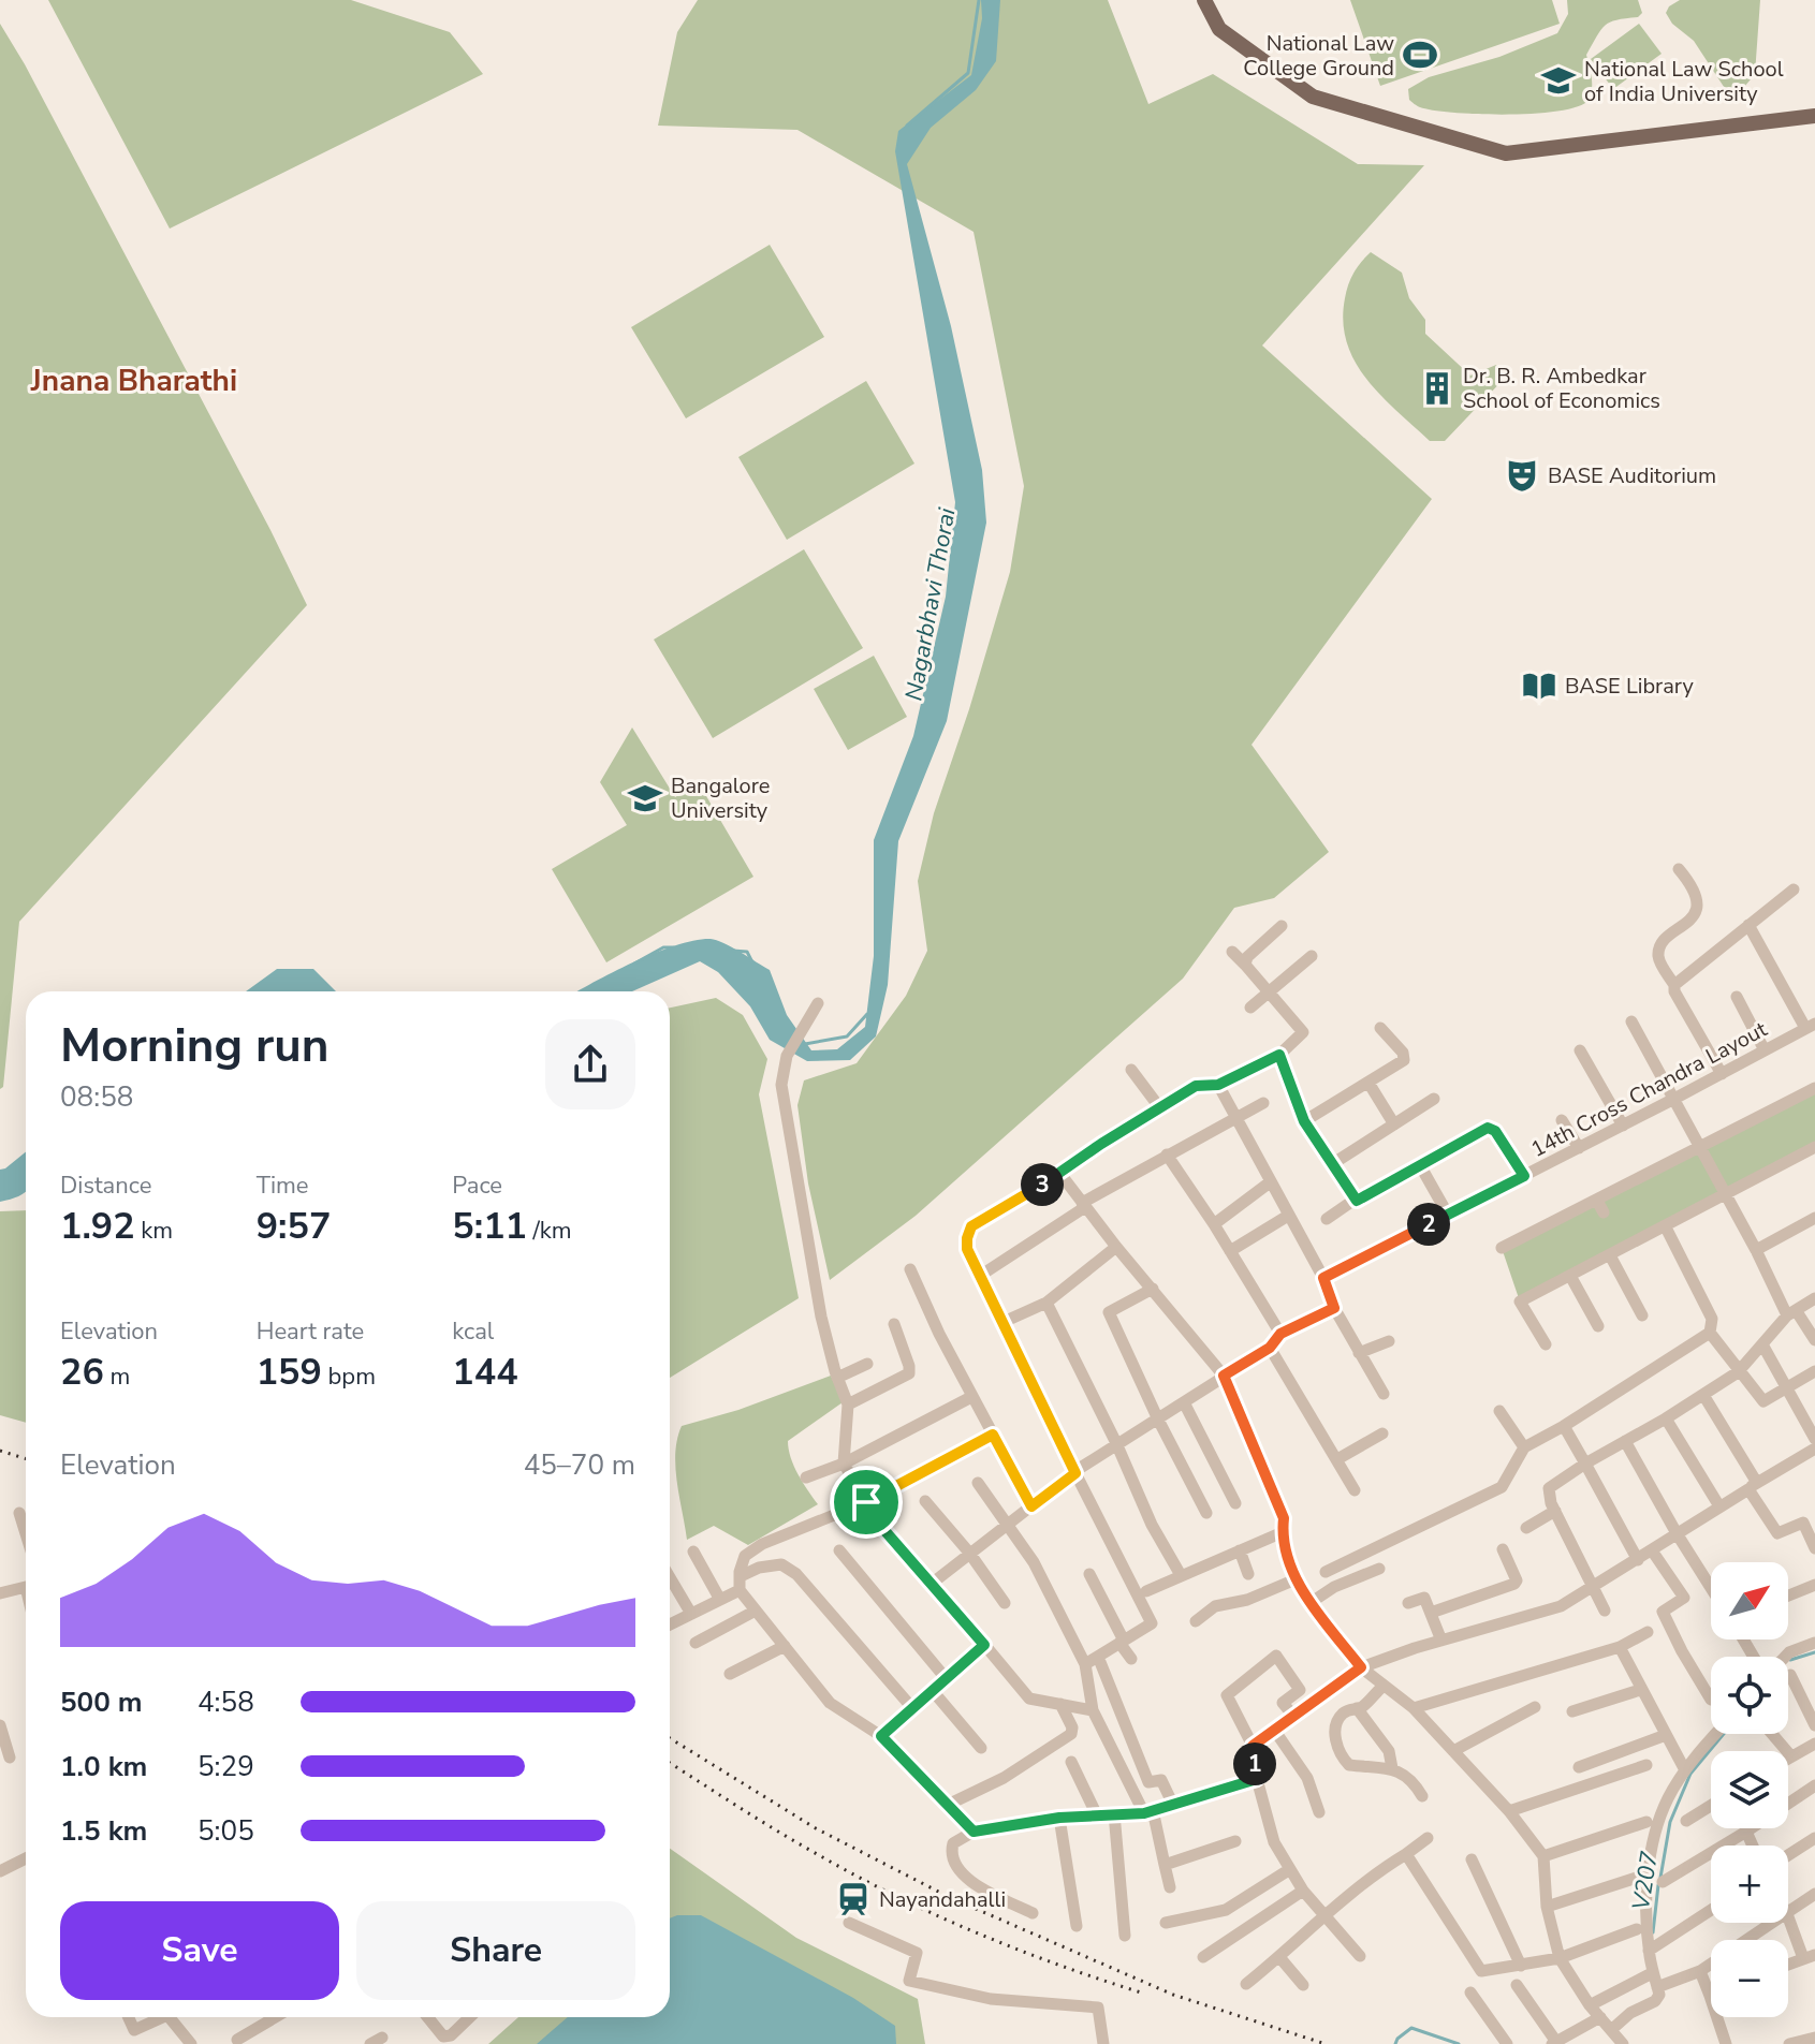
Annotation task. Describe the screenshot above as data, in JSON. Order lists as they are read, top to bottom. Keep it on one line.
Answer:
{"streets":{"street":["14th Cross Chandra Layout"]},"districts":["Jnana Bharathi"],"water":["Nagarbhavi Thorai","V207"],"places":{"sports":["National Law College Ground"],"school or university":["National Law School of India University","Bangalore University"],"building":["Dr. B. R. Ambedkar School of Economics"],"theatre":["BASE Auditorium"],"library":["BASE Library"],"station":["Nayandahalli"]},"north":"top right","page":{"heading":["Morning run","08:58"],"stats":[["Distance","1.92 km"],["Time","9:57"],["Pace","5:11 /km"],["Elevation","26 m"],["Heart rate","159 bpm"],["kcal","144"]],"pins":["3","2","1"],"chart":["Elevation","45–70 m"],"map_buttons":["+","−"],"list":[{"name":"500 m","note":"4:58"},{"name":"1.0 km","note":"5:29"},{"name":"1.5 km","note":"5:05"}],"buttons":["Save","Share"]}}
